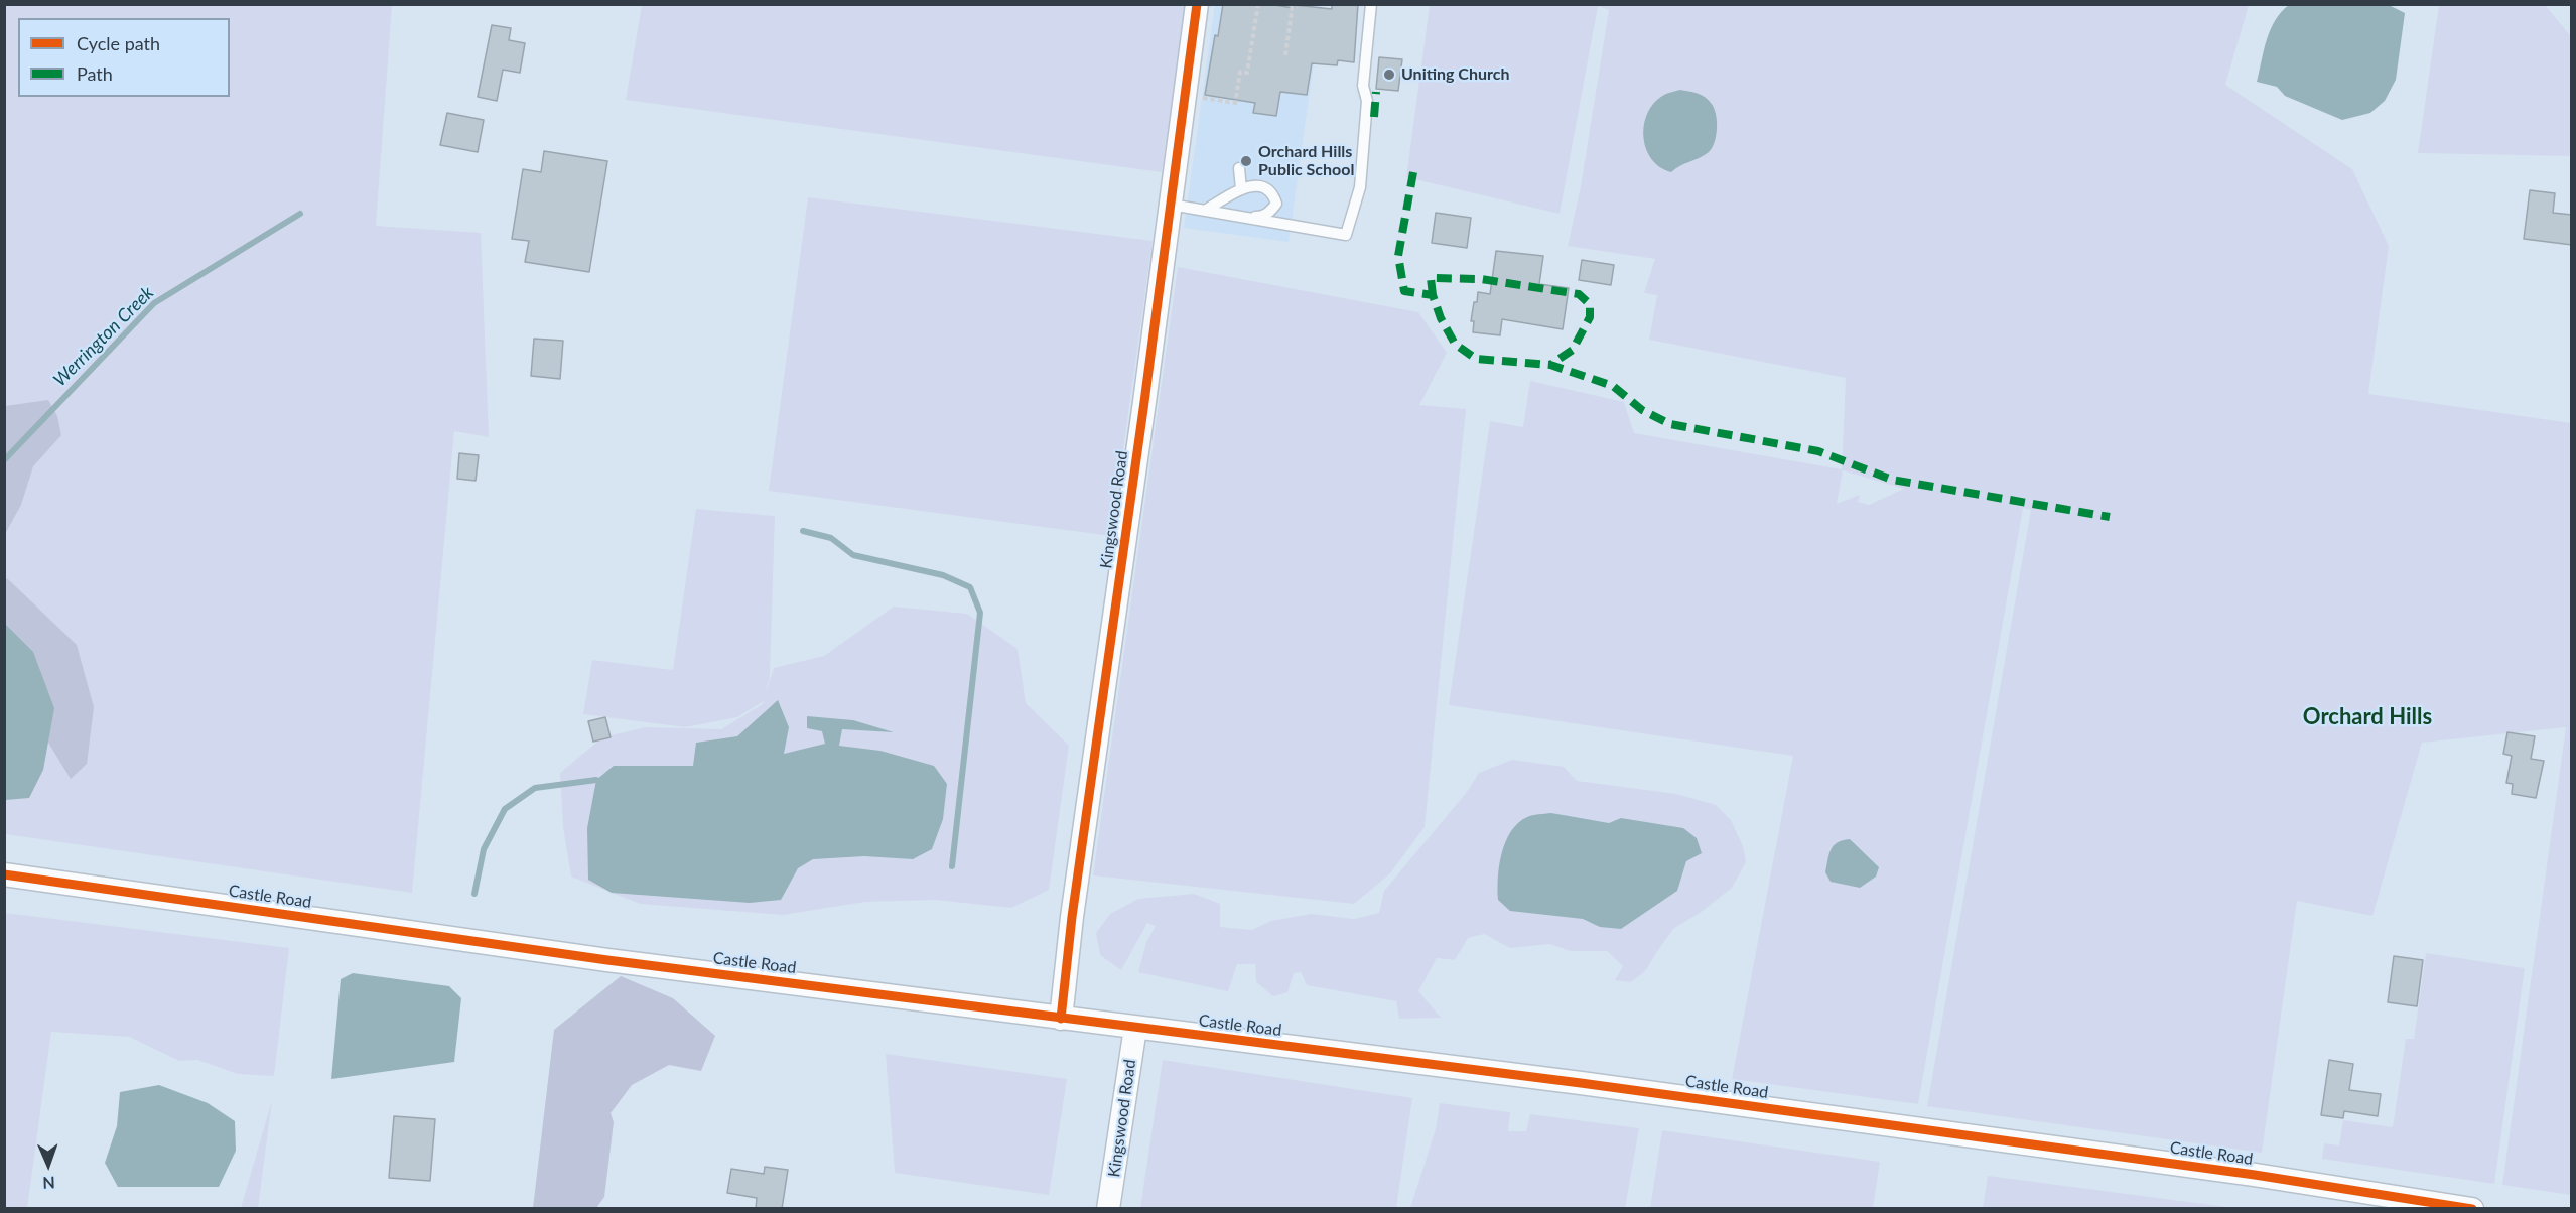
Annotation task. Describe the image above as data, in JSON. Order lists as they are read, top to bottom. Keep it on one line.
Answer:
{"streets":{"street":["Kingswood Road","Castle Road"]},"crossings":[["Kingswood Road","Castle Road"]],"districts":["Orchard Hills"],"water":["Werrington Creek"],"places":["Uniting Church","Orchard Hills Public School"],"legend":["Cycle path","Path"],"north":"bottom"}
